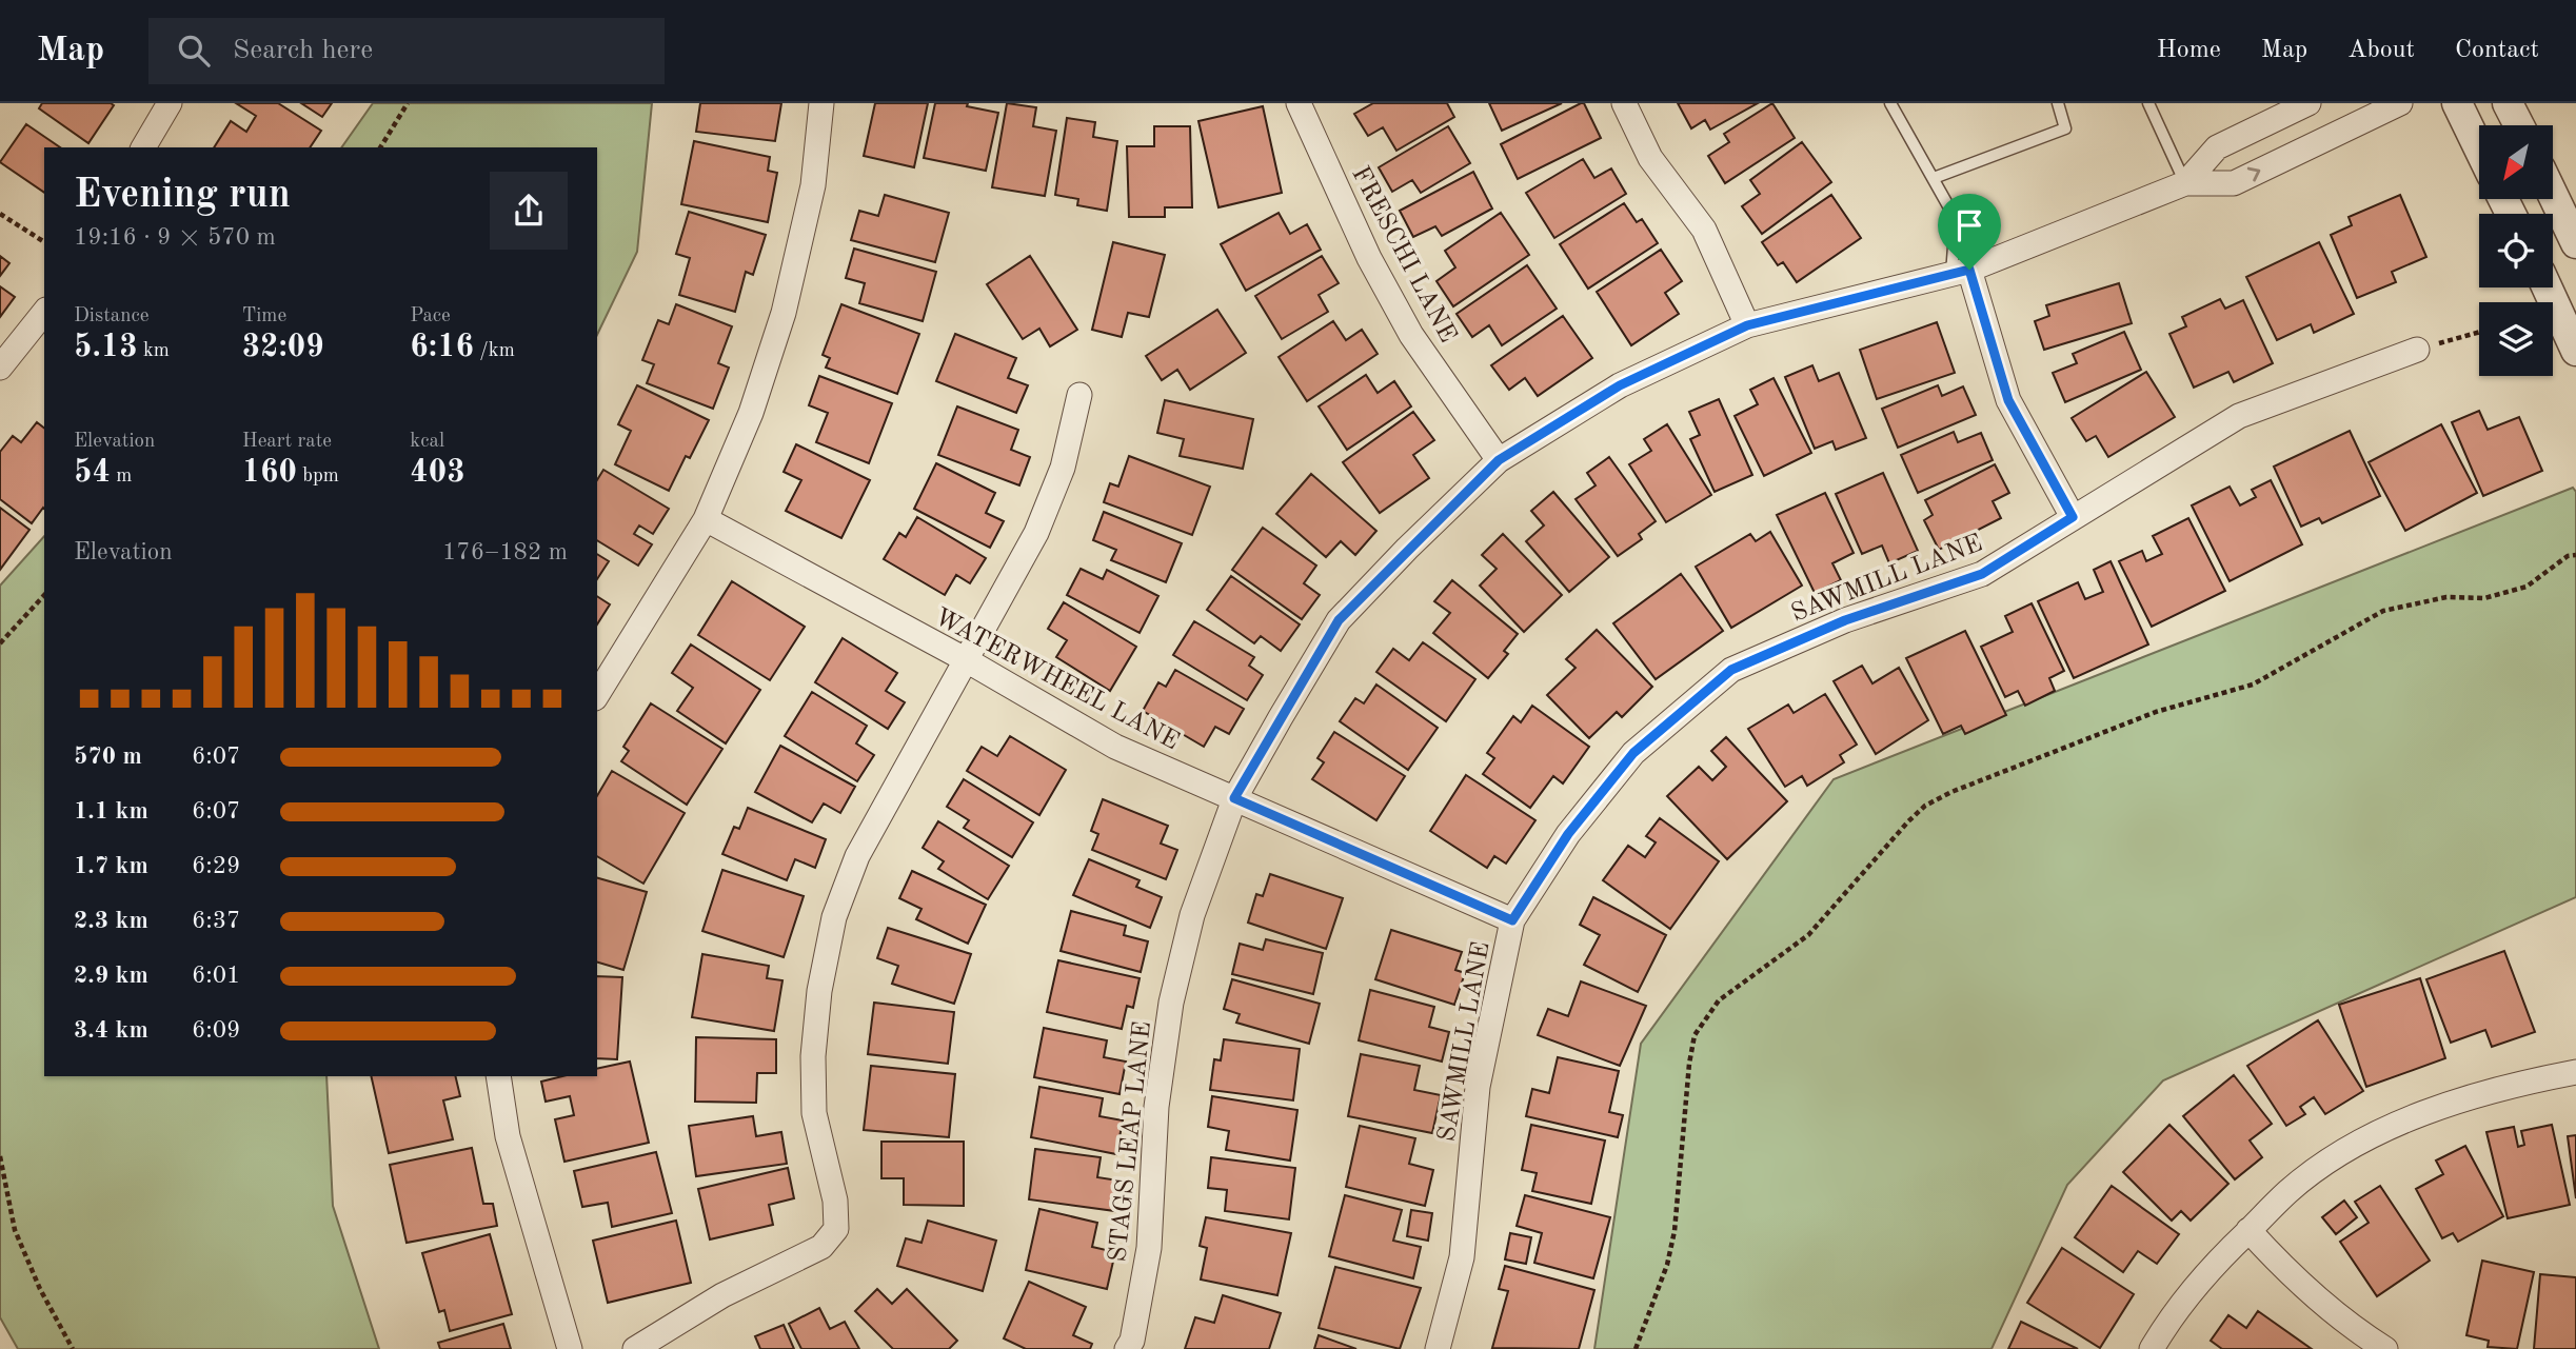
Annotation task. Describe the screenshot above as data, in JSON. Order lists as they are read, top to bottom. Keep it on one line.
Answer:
{"streets":{"street":["FRESCHI LANE","SAWMILL LANE","WATERWHEEL LANE","STAGS LEAP LANE"]},"crossings":[["FRESCHI LANE","STAGS LEAP LANE"],["SAWMILL LANE","WATERWHEEL LANE"],["WATERWHEEL LANE","STAGS LEAP LANE"]],"north":"bottom left","page":{"header":"Map","search":"Search here","nav":["Home","Map","About","Contact"],"heading":["Evening run","19:16 · 9 × 570 m"],"stats":[["Distance","5.13 km"],["Time","32:09"],["Pace","6:16 /km"],["Elevation","54 m"],["Heart rate","160 bpm"],["kcal","403"]],"chart":["Elevation","176–182 m"],"list":[{"name":"570 m","note":"6:07"},{"name":"1.1 km","note":"6:07"},{"name":"1.7 km","note":"6:29"},{"name":"2.3 km","note":"6:37"},{"name":"2.9 km","note":"6:01"},{"name":"3.4 km","note":"6:09"}]}}
